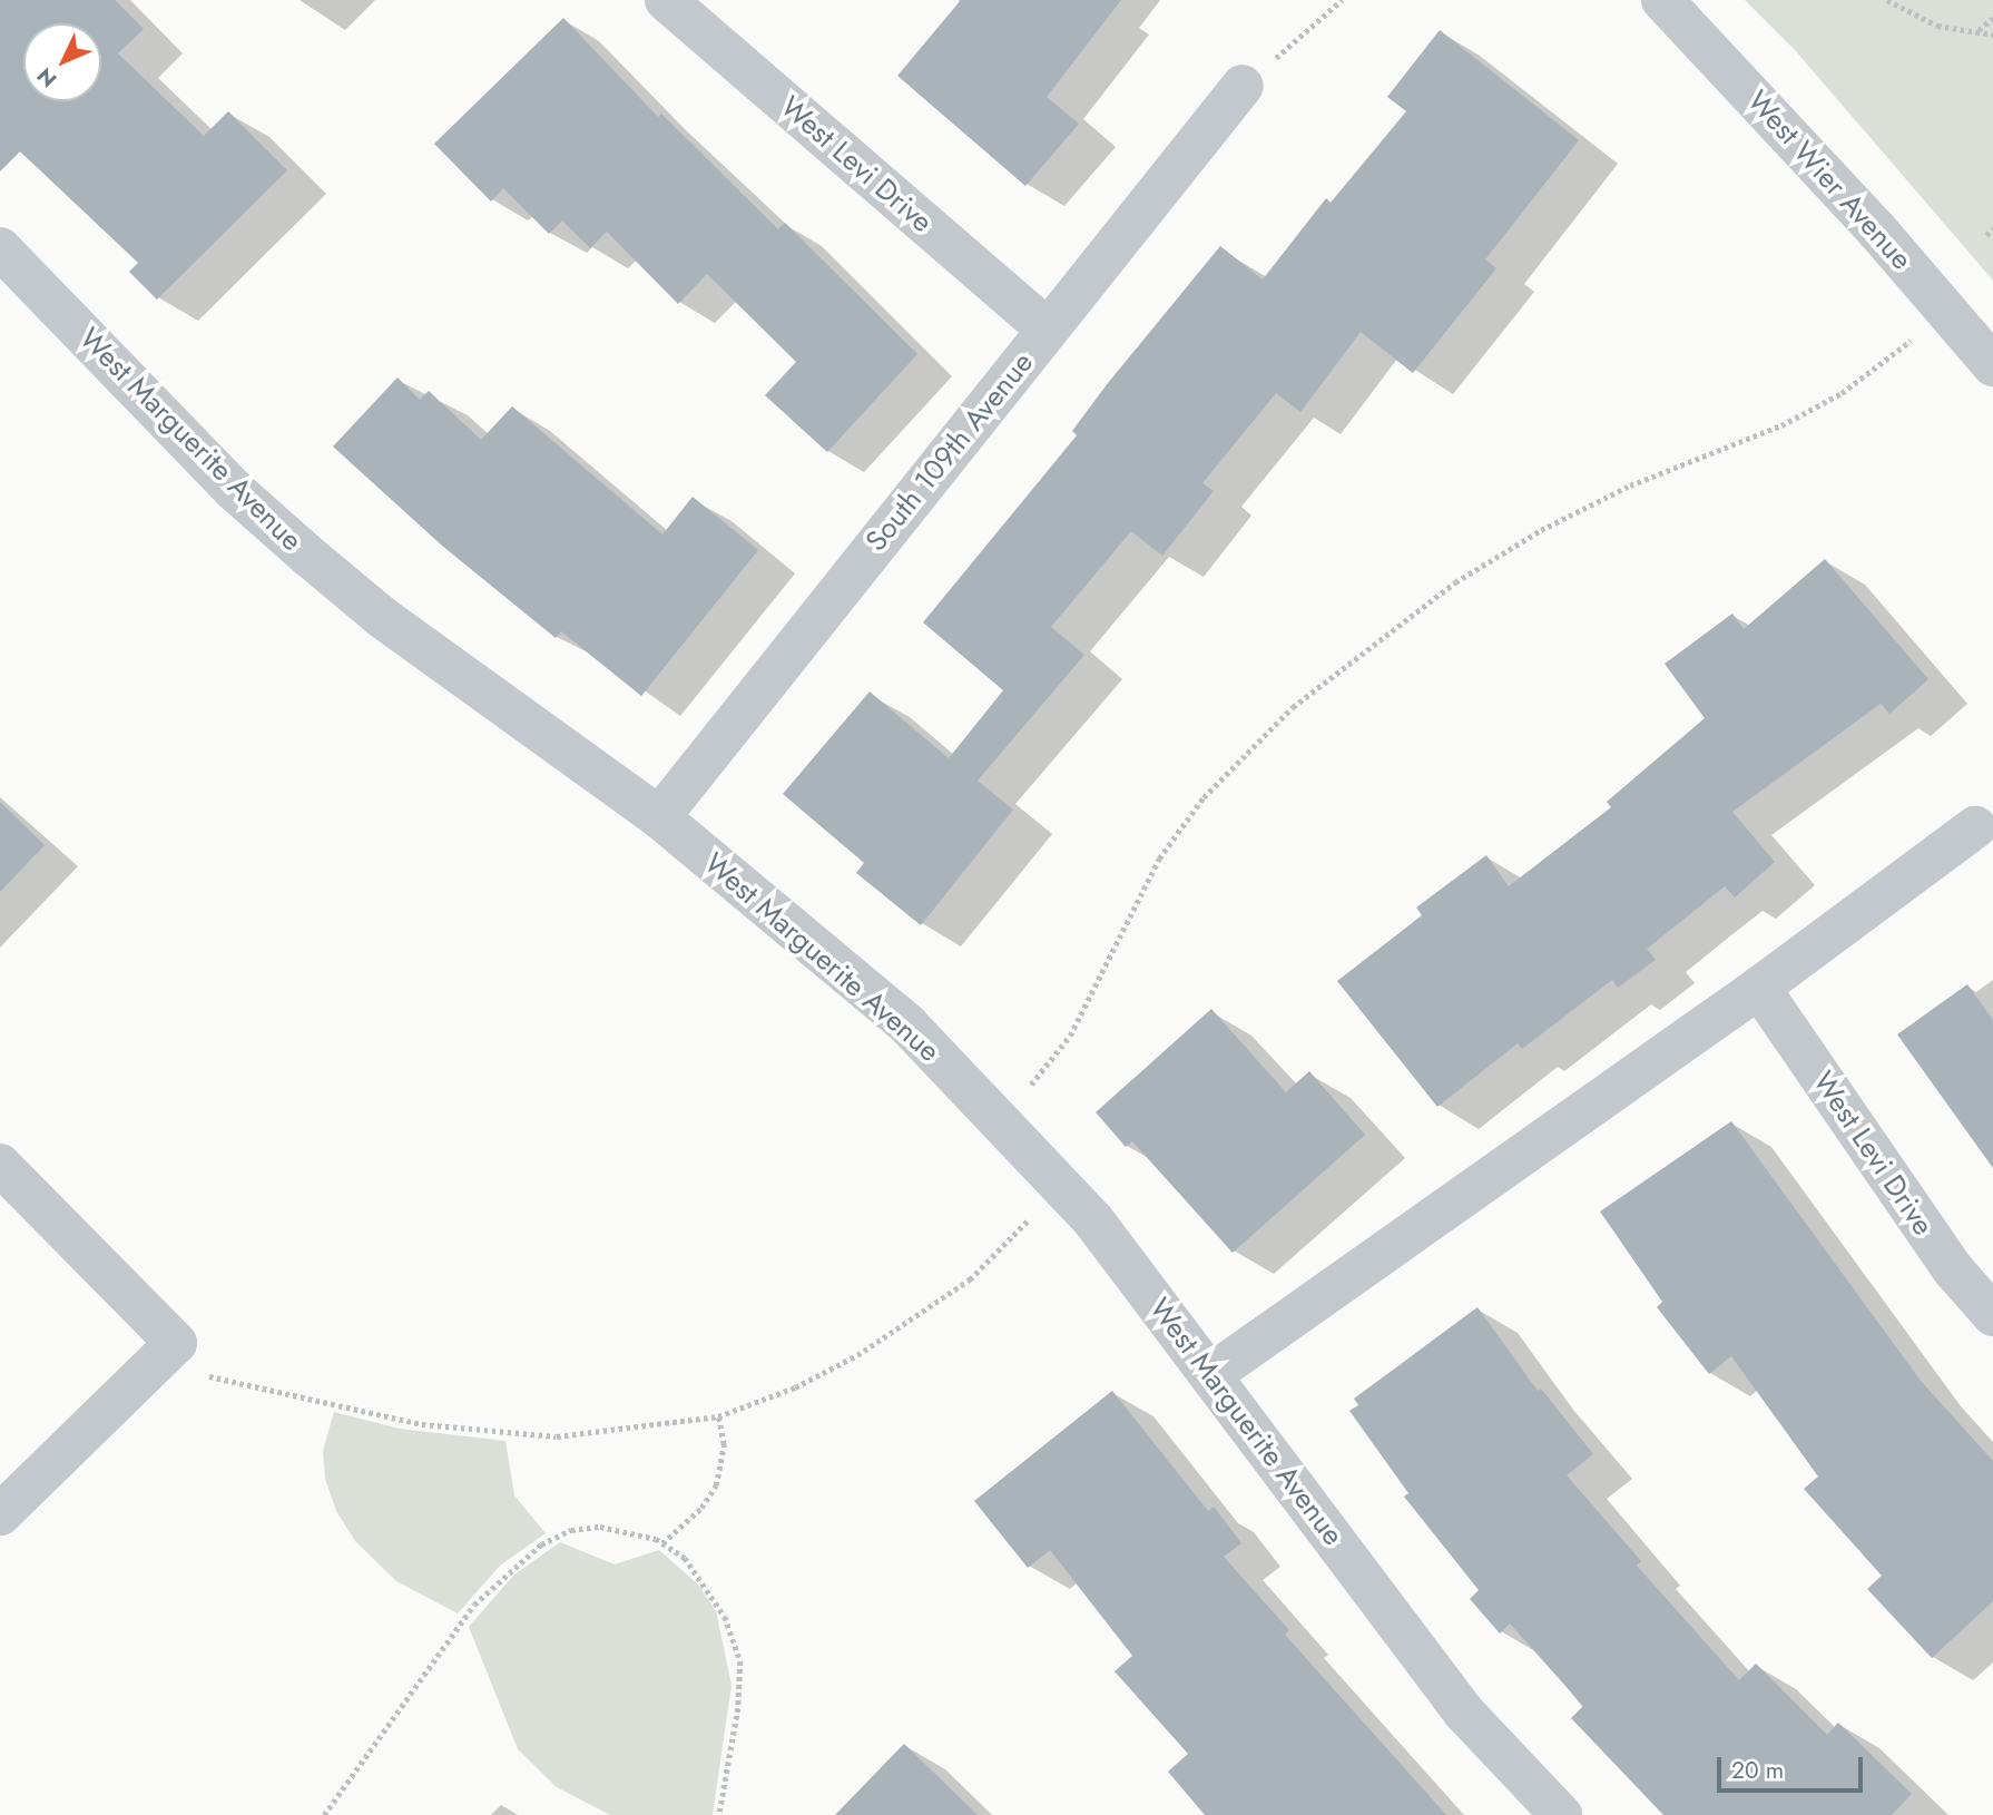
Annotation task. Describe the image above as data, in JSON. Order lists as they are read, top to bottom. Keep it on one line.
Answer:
{"streets":{"street":["West Levi Drive","West Wier Avenue","West Marguerite Avenue","South 109th Avenue"]},"crossings":[["West Levi Drive","South 109th Avenue"],["West Marguerite Avenue","South 109th Avenue"]],"scale_bar":"20 m","north":"bottom left"}
